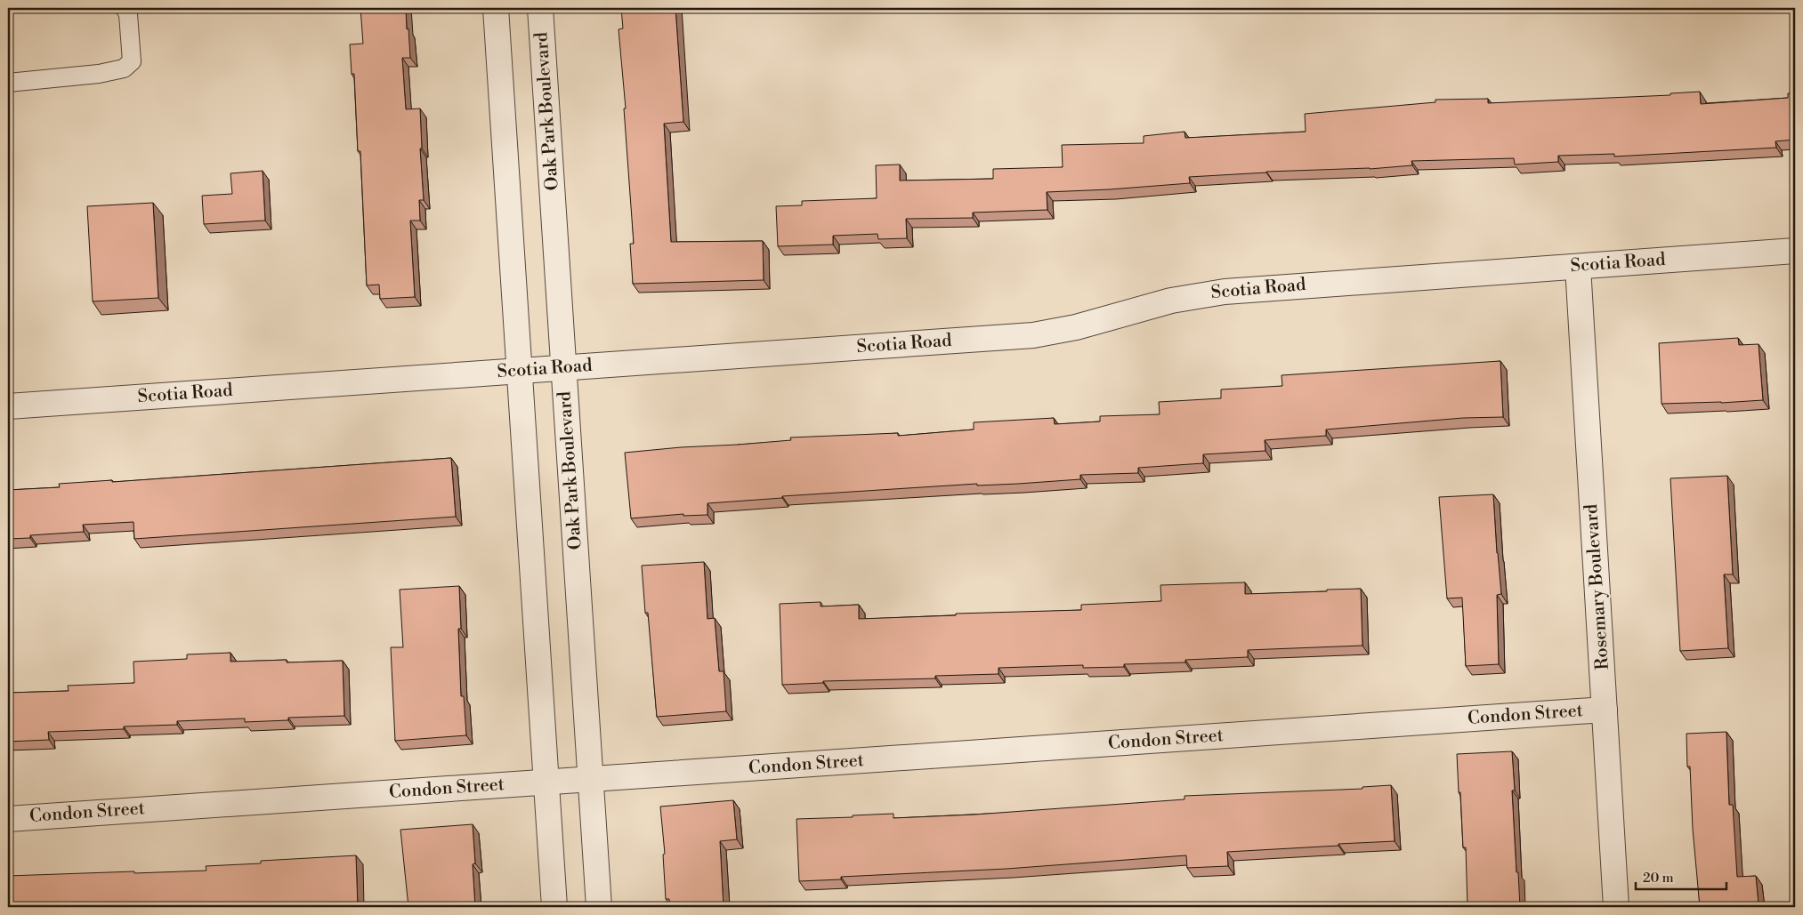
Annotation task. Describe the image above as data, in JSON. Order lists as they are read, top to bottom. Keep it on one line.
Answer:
{"streets":{"street":["Oak Park Boulevard","Scotia Road","Rosemary Boulevard","Condon Street"]},"crossings":[["Oak Park Boulevard","Scotia Road"],["Oak Park Boulevard","Condon Street"],["Scotia Road","Rosemary Boulevard"],["Rosemary Boulevard","Condon Street"]],"scale_bar":"20 m"}
